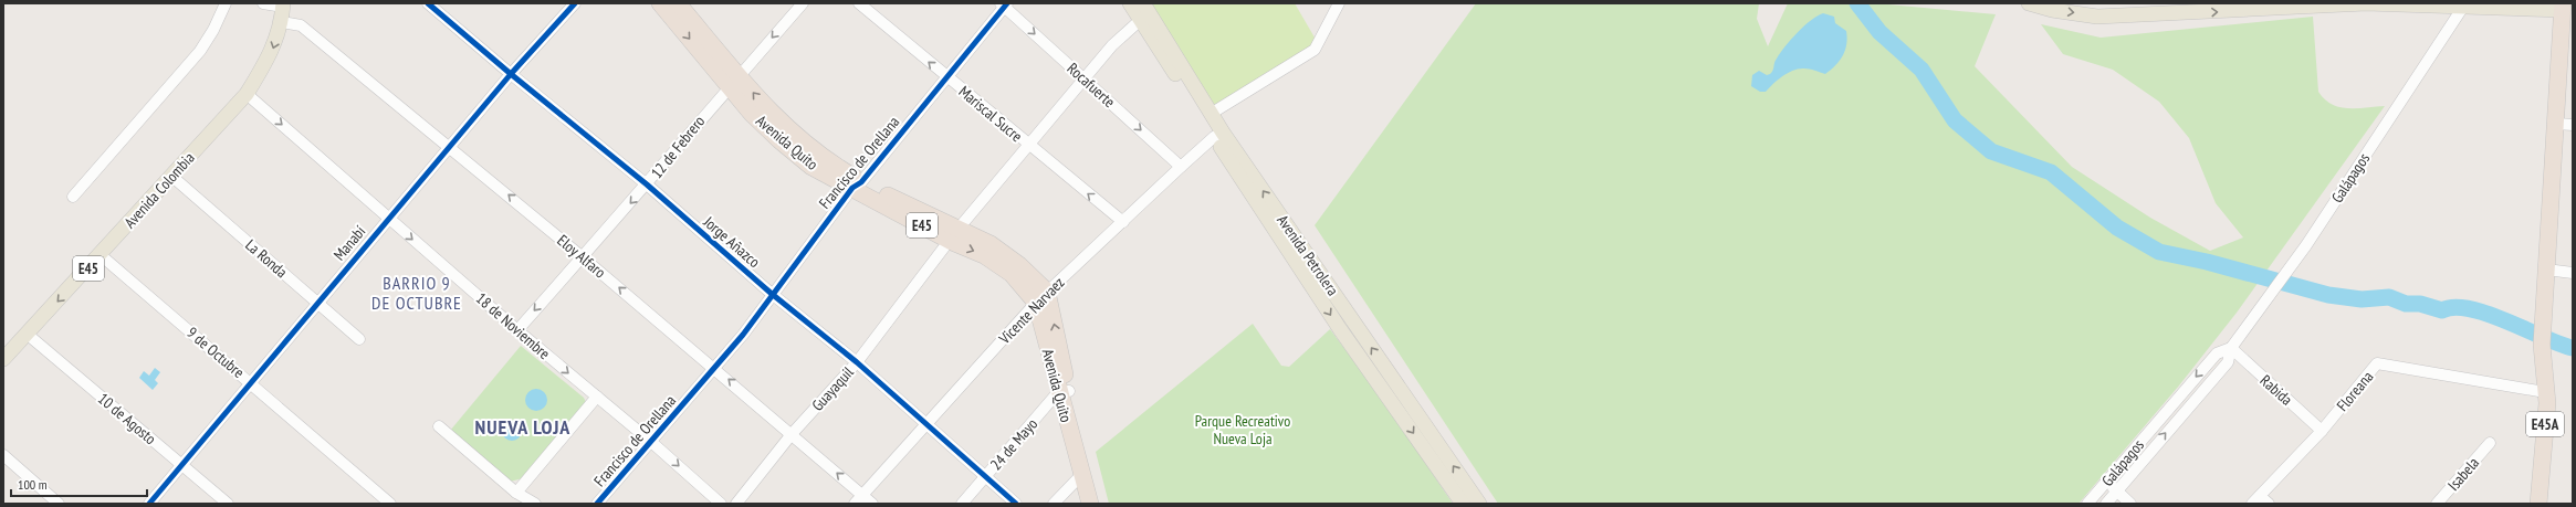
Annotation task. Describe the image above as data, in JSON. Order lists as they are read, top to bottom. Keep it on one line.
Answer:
{"streets":{"highway":["Avenida Quito","E45","E45A"],"main road":["Avenida Colombia","Avenida Petrolera"],"street":["Rocafuerte","Mariscal Sucre","12 de Febrero","Francisco de Orellana","Galápagos","Jorge Añazco","Manabí","Eloy Alfaro","La Ronda","Vicente Narvaez","18 de Noviembre","9 de Octubre","Guayaquil","Rabida","Floreana","10 de Agosto","24 de Mayo","Isabela"]},"crossings":[["Rocafuerte","Francisco de Orellana"],["Rocafuerte","Vicente Narvaez"],["Rocafuerte","Guayaquil"],["Mariscal Sucre","Francisco de Orellana"],["Mariscal Sucre","Vicente Narvaez"],["Mariscal Sucre","Guayaquil"],["Avenida Quito","12 de Febrero"],["Avenida Quito","Francisco de Orellana"],["Avenida Quito","Vicente Narvaez"],["Avenida Quito","Guayaquil"],["Avenida Quito","24 de Mayo"],["12 de Febrero","Jorge Añazco"],["12 de Febrero","Eloy Alfaro"],["12 de Febrero","18 de Noviembre"],["Francisco de Orellana","Jorge Añazco"],["Francisco de Orellana","Eloy Alfaro"],["Francisco de Orellana","18 de Noviembre"],["Galápagos","Rabida"],["Avenida Colombia","Eloy Alfaro"],["Avenida Colombia","La Ronda"],["Avenida Colombia","18 de Noviembre"],["Avenida Colombia","9 de Octubre"],["Avenida Colombia","10 de Agosto"],["Jorge Añazco","Manabí"],["Jorge Añazco","Vicente Narvaez"],["Jorge Añazco","Guayaquil"],["Jorge Añazco","24 de Mayo"],["Manabí","Eloy Alfaro"],["Manabí","La Ronda"],["Manabí","18 de Noviembre"],["Manabí","9 de Octubre"],["Manabí","10 de Agosto"],["Avenida Petrolera","Vicente Narvaez"],["Avenida Petrolera","Guayaquil"],["Eloy Alfaro","Vicente Narvaez"],["Eloy Alfaro","Guayaquil"],["Rabida","Floreana"],["Floreana","E45A"]],"one_way":["Rocafuerte","Mariscal Sucre","12 de Febrero","Avenida Colombia","Eloy Alfaro","18 de Noviembre"],"districts":["BARRIO 9 DE OCTUBRE","NUEVA LOJA"],"parks":["Parque Recreativo Nueva Loja"],"scale_bar":"100 m"}
